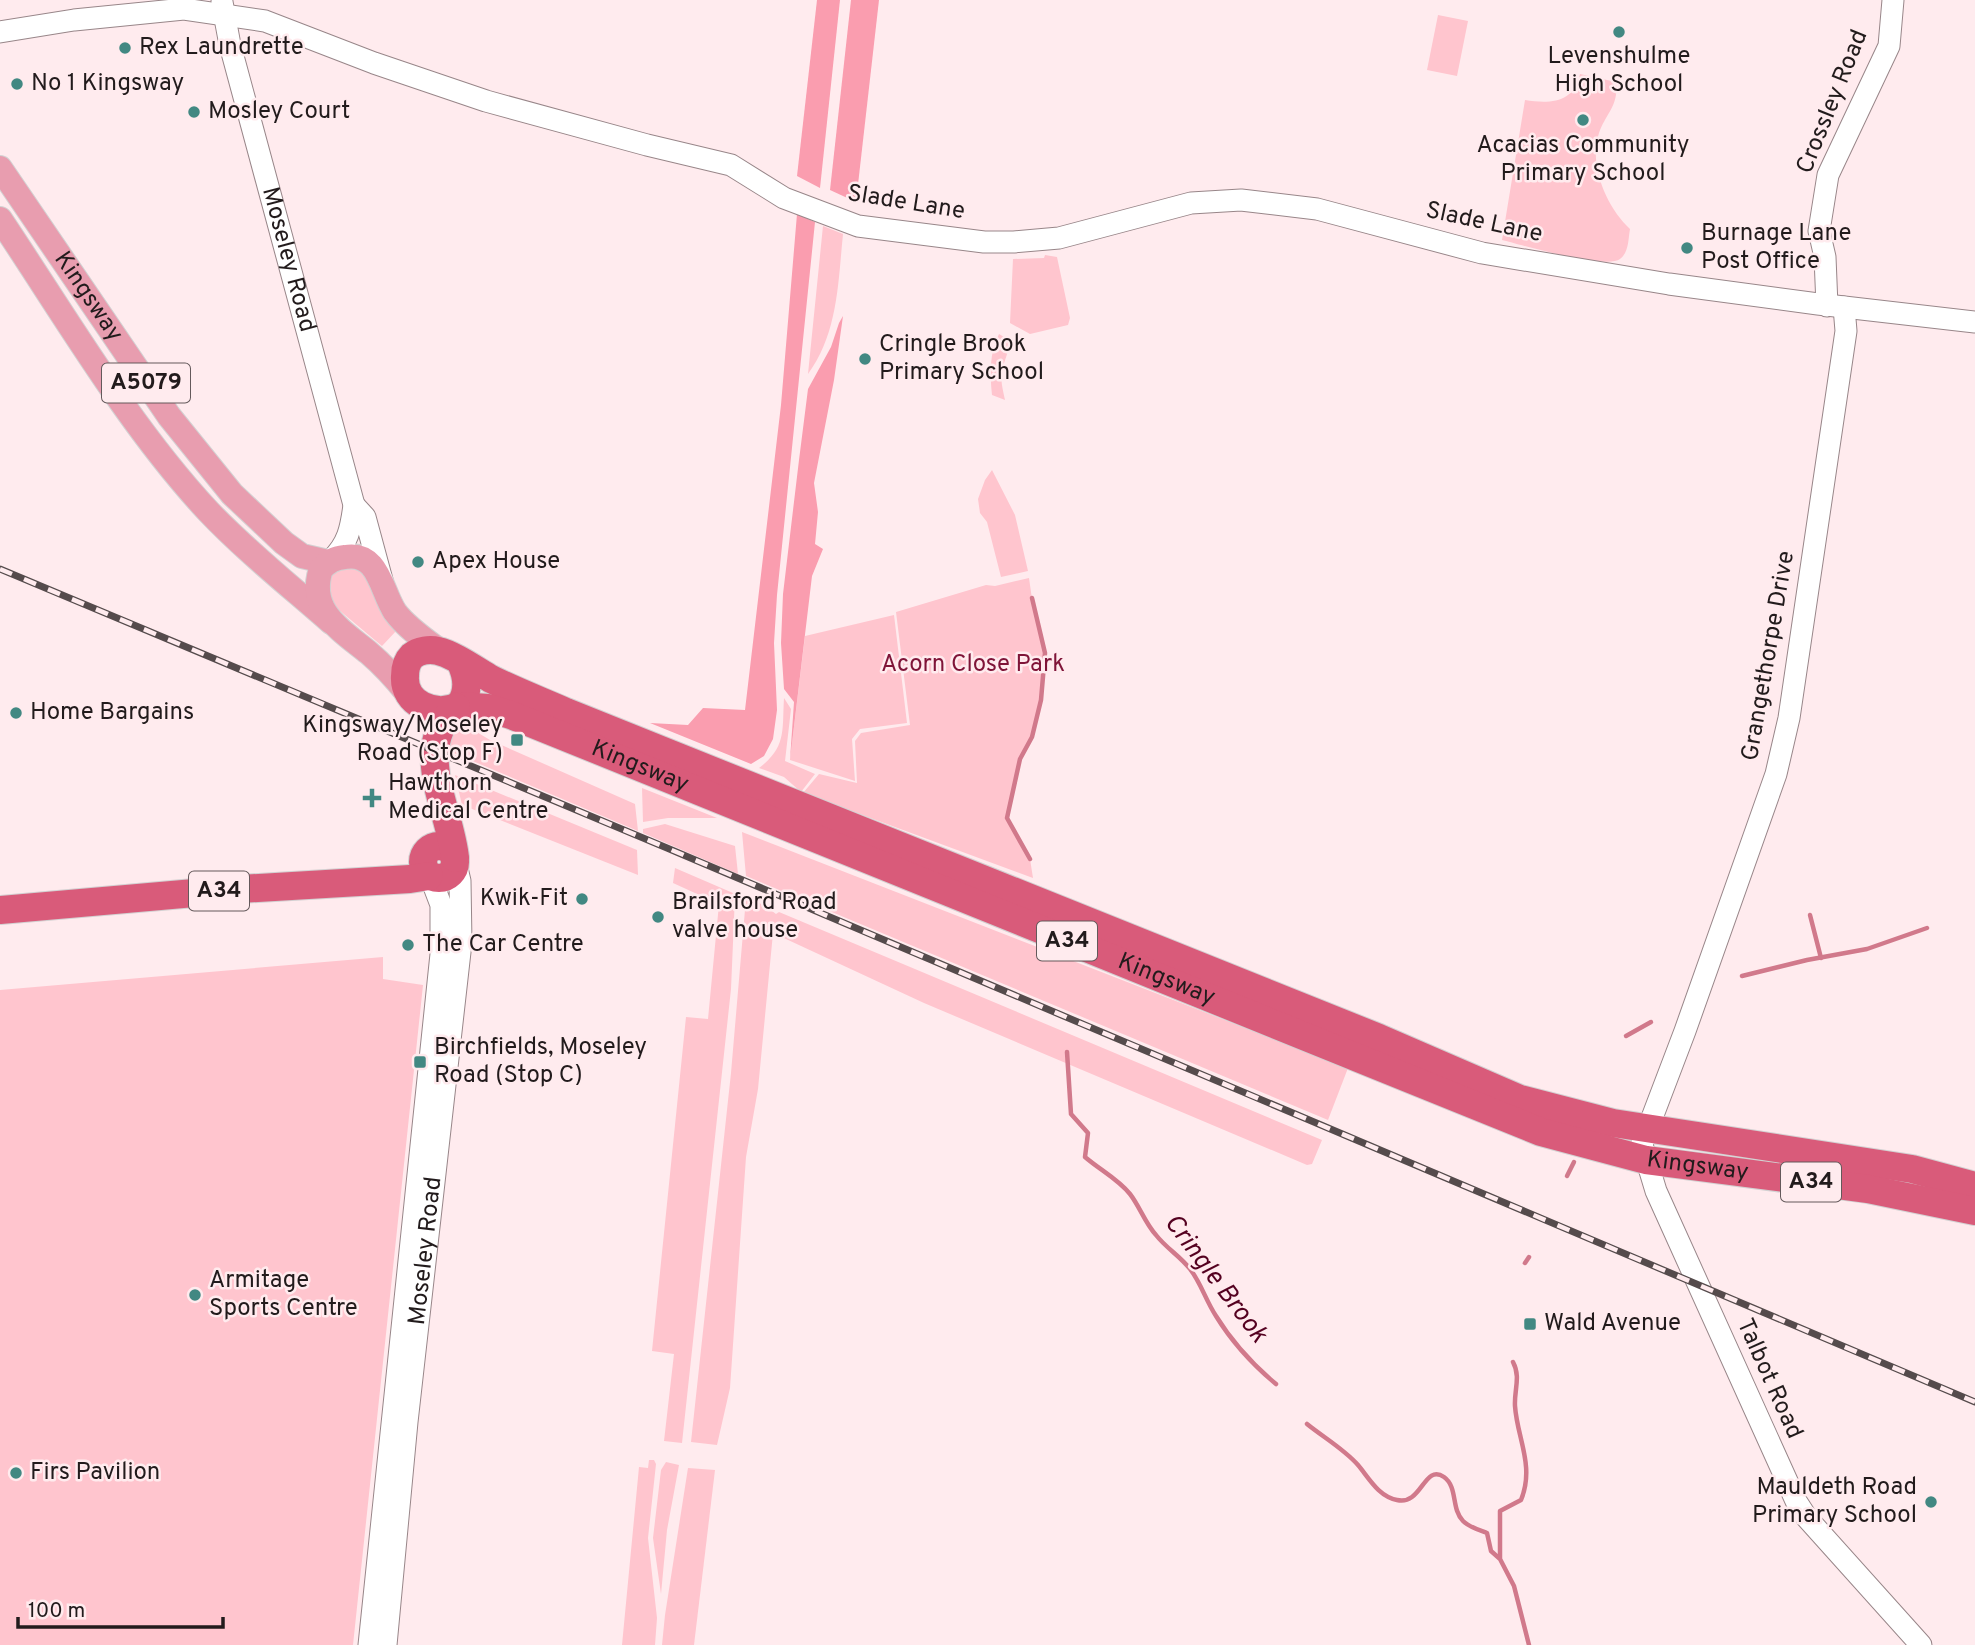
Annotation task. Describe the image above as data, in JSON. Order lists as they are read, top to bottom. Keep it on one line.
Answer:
{"streets":{"highway":["Moseley Road","Kingsway","A34"],"main road":["A5079"],"street":["Crossley Road","Slade Lane","Grangethorpe Drive","Talbot Road"]},"crossings":[["Crossley Road","Slade Lane"],["Crossley Road","Grangethorpe Drive"],["Slade Lane","Moseley Road"],["Slade Lane","Grangethorpe Drive"],["Moseley Road","Kingsway"],["Moseley Road","A34"],["Kingsway","Grangethorpe Drive"],["Kingsway","A34"],["Kingsway","Talbot Road"],["Grangethorpe Drive","Talbot Road"]],"water":["Cringle Brook"],"parks":["Acorn Close Park"],"places":{"other":["Levenshulme High School","Rex Laundrette","No 1 Kingsway","Mosley Court","Acacias Community Primary School","Burnage Lane Post Office","Cringle Brook Primary School","Apex House","Home Bargains","Kwik-Fit","Brailsford Road valve house","The Car Centre","Armitage Sports Centre","Firs Pavilion","Mauldeth Road Primary School"],"transit":["Kingsway/Moseley Road (Stop F)","Birchfields, Moseley Road (Stop C)","Wald Avenue"],"health":["Hawthorn Medical Centre"]},"scale_bar":"100 m"}
